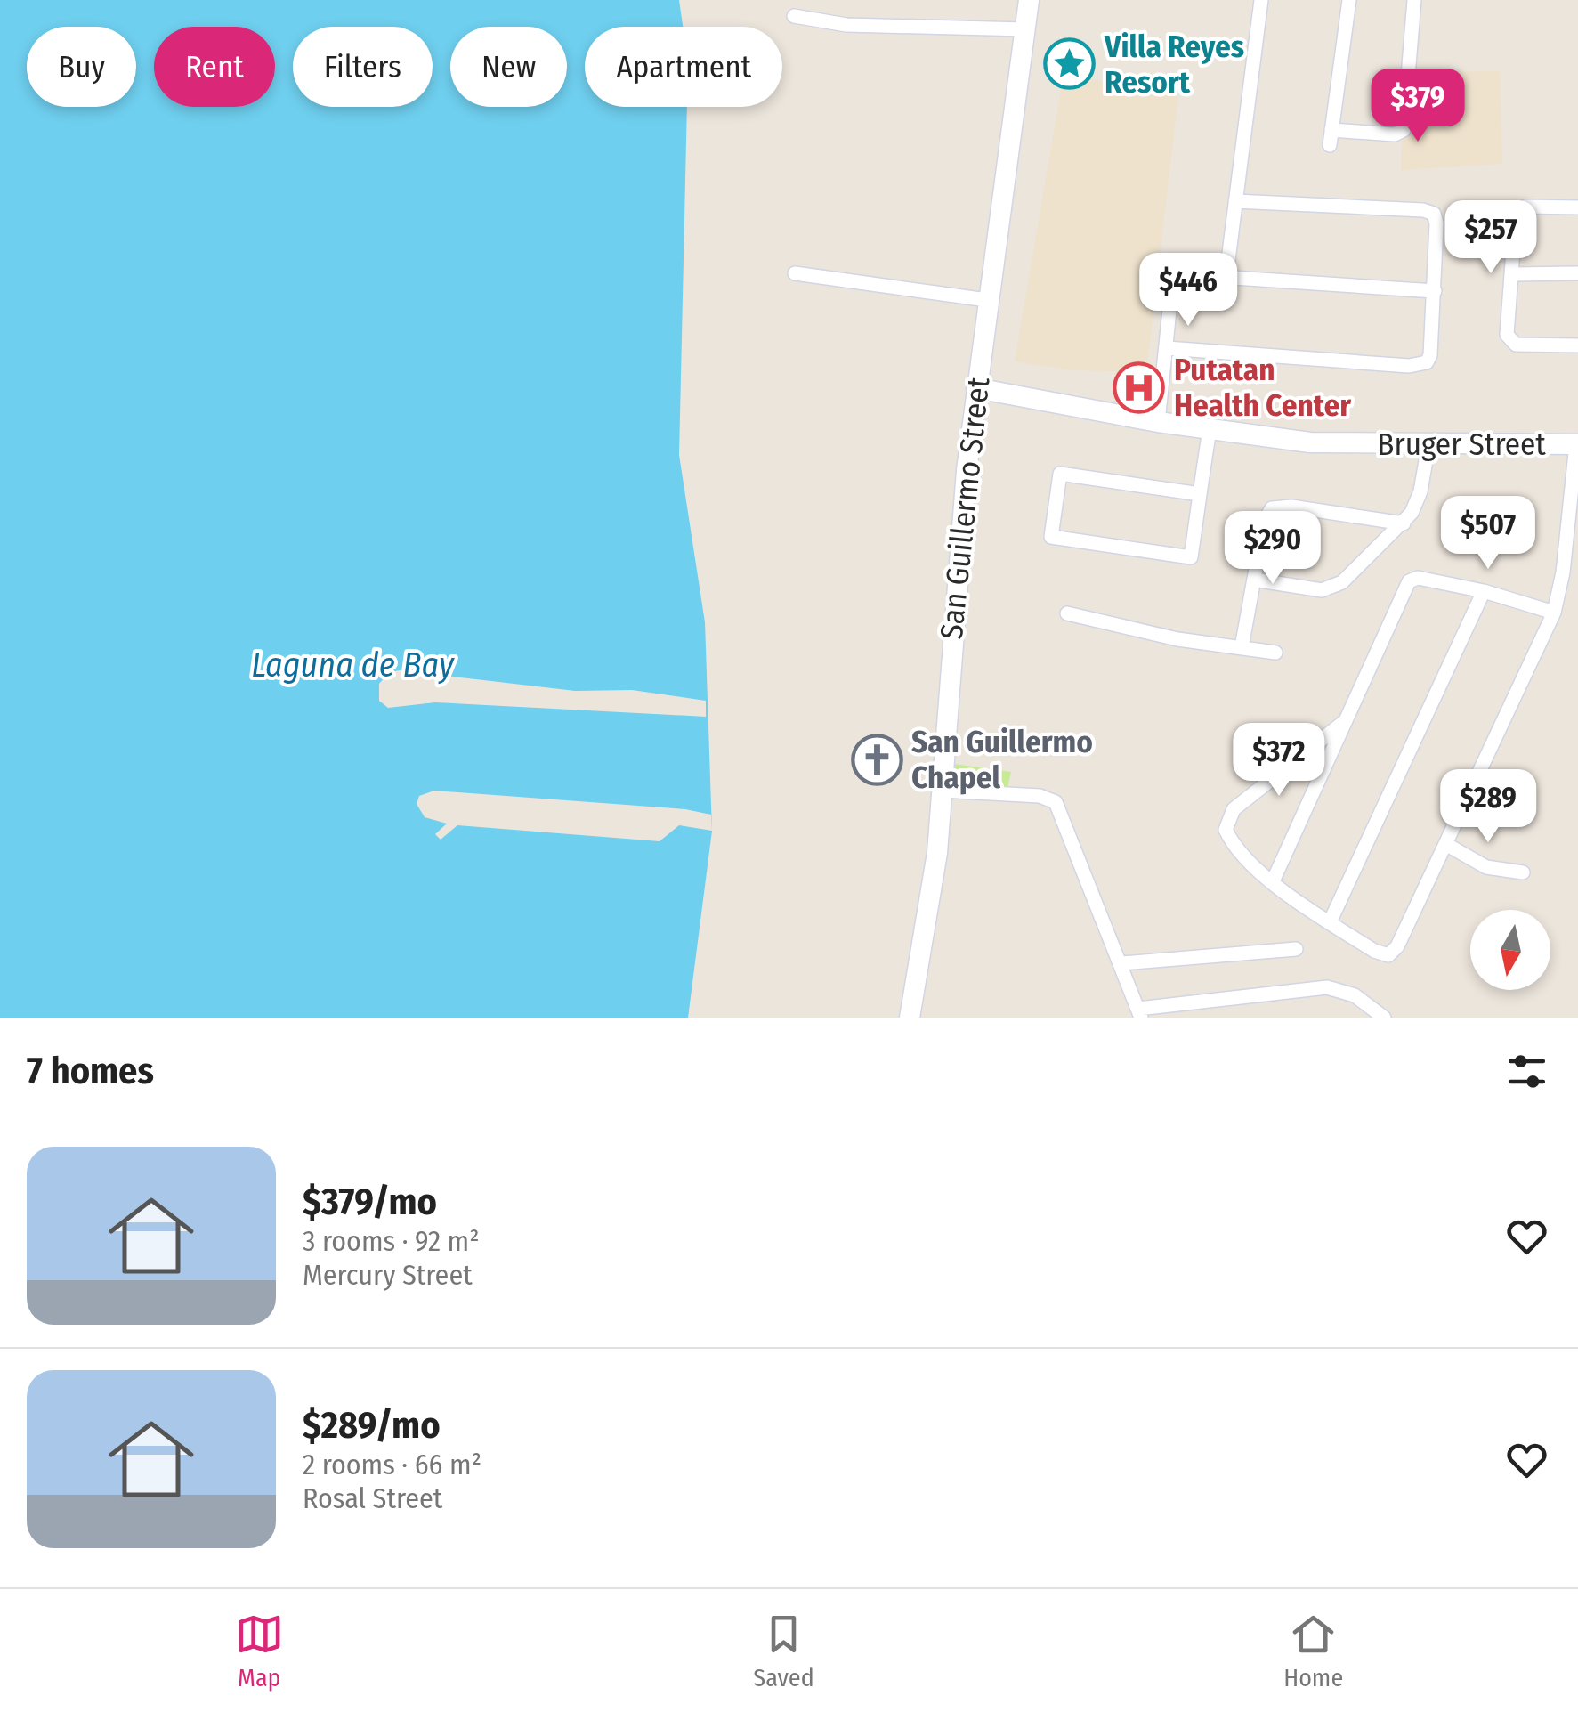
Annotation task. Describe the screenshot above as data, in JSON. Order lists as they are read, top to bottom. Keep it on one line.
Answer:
{"streets":{"main road":["Bruger Street","San Guillermo Street"]},"crossings":[["Bruger Street","San Guillermo Street"]],"water":["Laguna de Bay"],"places":{"place":["Villa Reyes Resort"],"hospital":["Putatan Health Center"],"church":["San Guillermo Chapel"]},"north":"bottom","page":{"chip":["Buy","Rent","Filters","New","Apartment"],"price":["$379","$257","$446","$507","$290","$372","$289"],"heading":"7 homes","list":[{"name":"$379/mo","note":"3 rooms · 92 m² · Mercury Street"},{"name":"$289/mo","note":"2 rooms · 66 m² · Rosal Street"}],"tabs":["Map","Saved","Home"]}}
